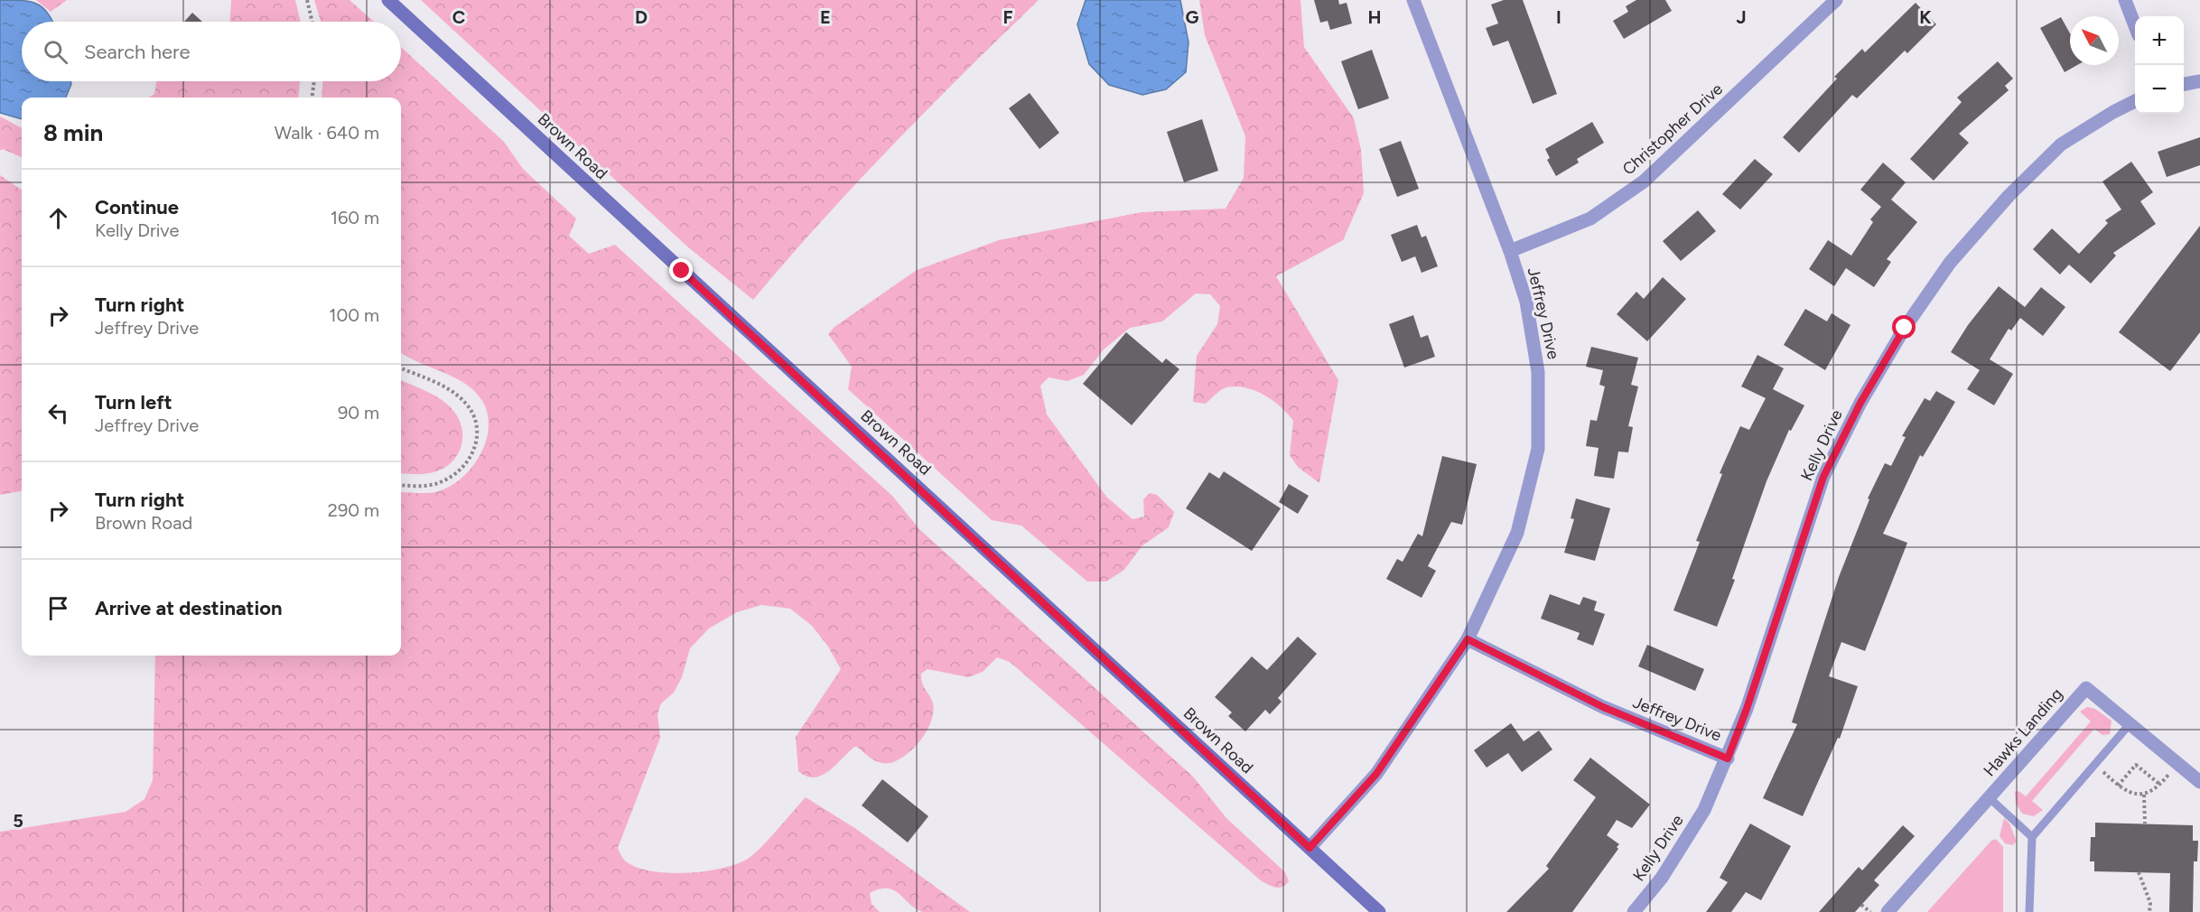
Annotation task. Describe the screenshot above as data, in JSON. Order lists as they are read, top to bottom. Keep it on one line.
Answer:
{"streets":{"street":["Christopher Drive","Brown Road","Jeffrey Drive","Kelly Drive","Hawks Landing"]},"crossings":[["Christopher Drive","Jeffrey Drive"],["Brown Road","Jeffrey Drive"],["Jeffrey Drive","Kelly Drive"]],"north":"top left","page":{"map_buttons":["+","−"],"search":"Search here","heading":["8 min","Walk · 640 m"],"list":[["Continue","Kelly Drive","160 m"],["Turn right","Jeffrey Drive","100 m"],["Turn left","Jeffrey Drive","90 m"],["Turn right","Brown Road","290 m"],"Arrive at destination"]},"grid":{"columns":["C","D","E","F","G","H","I","J","K"],"rows":["5"]}}
